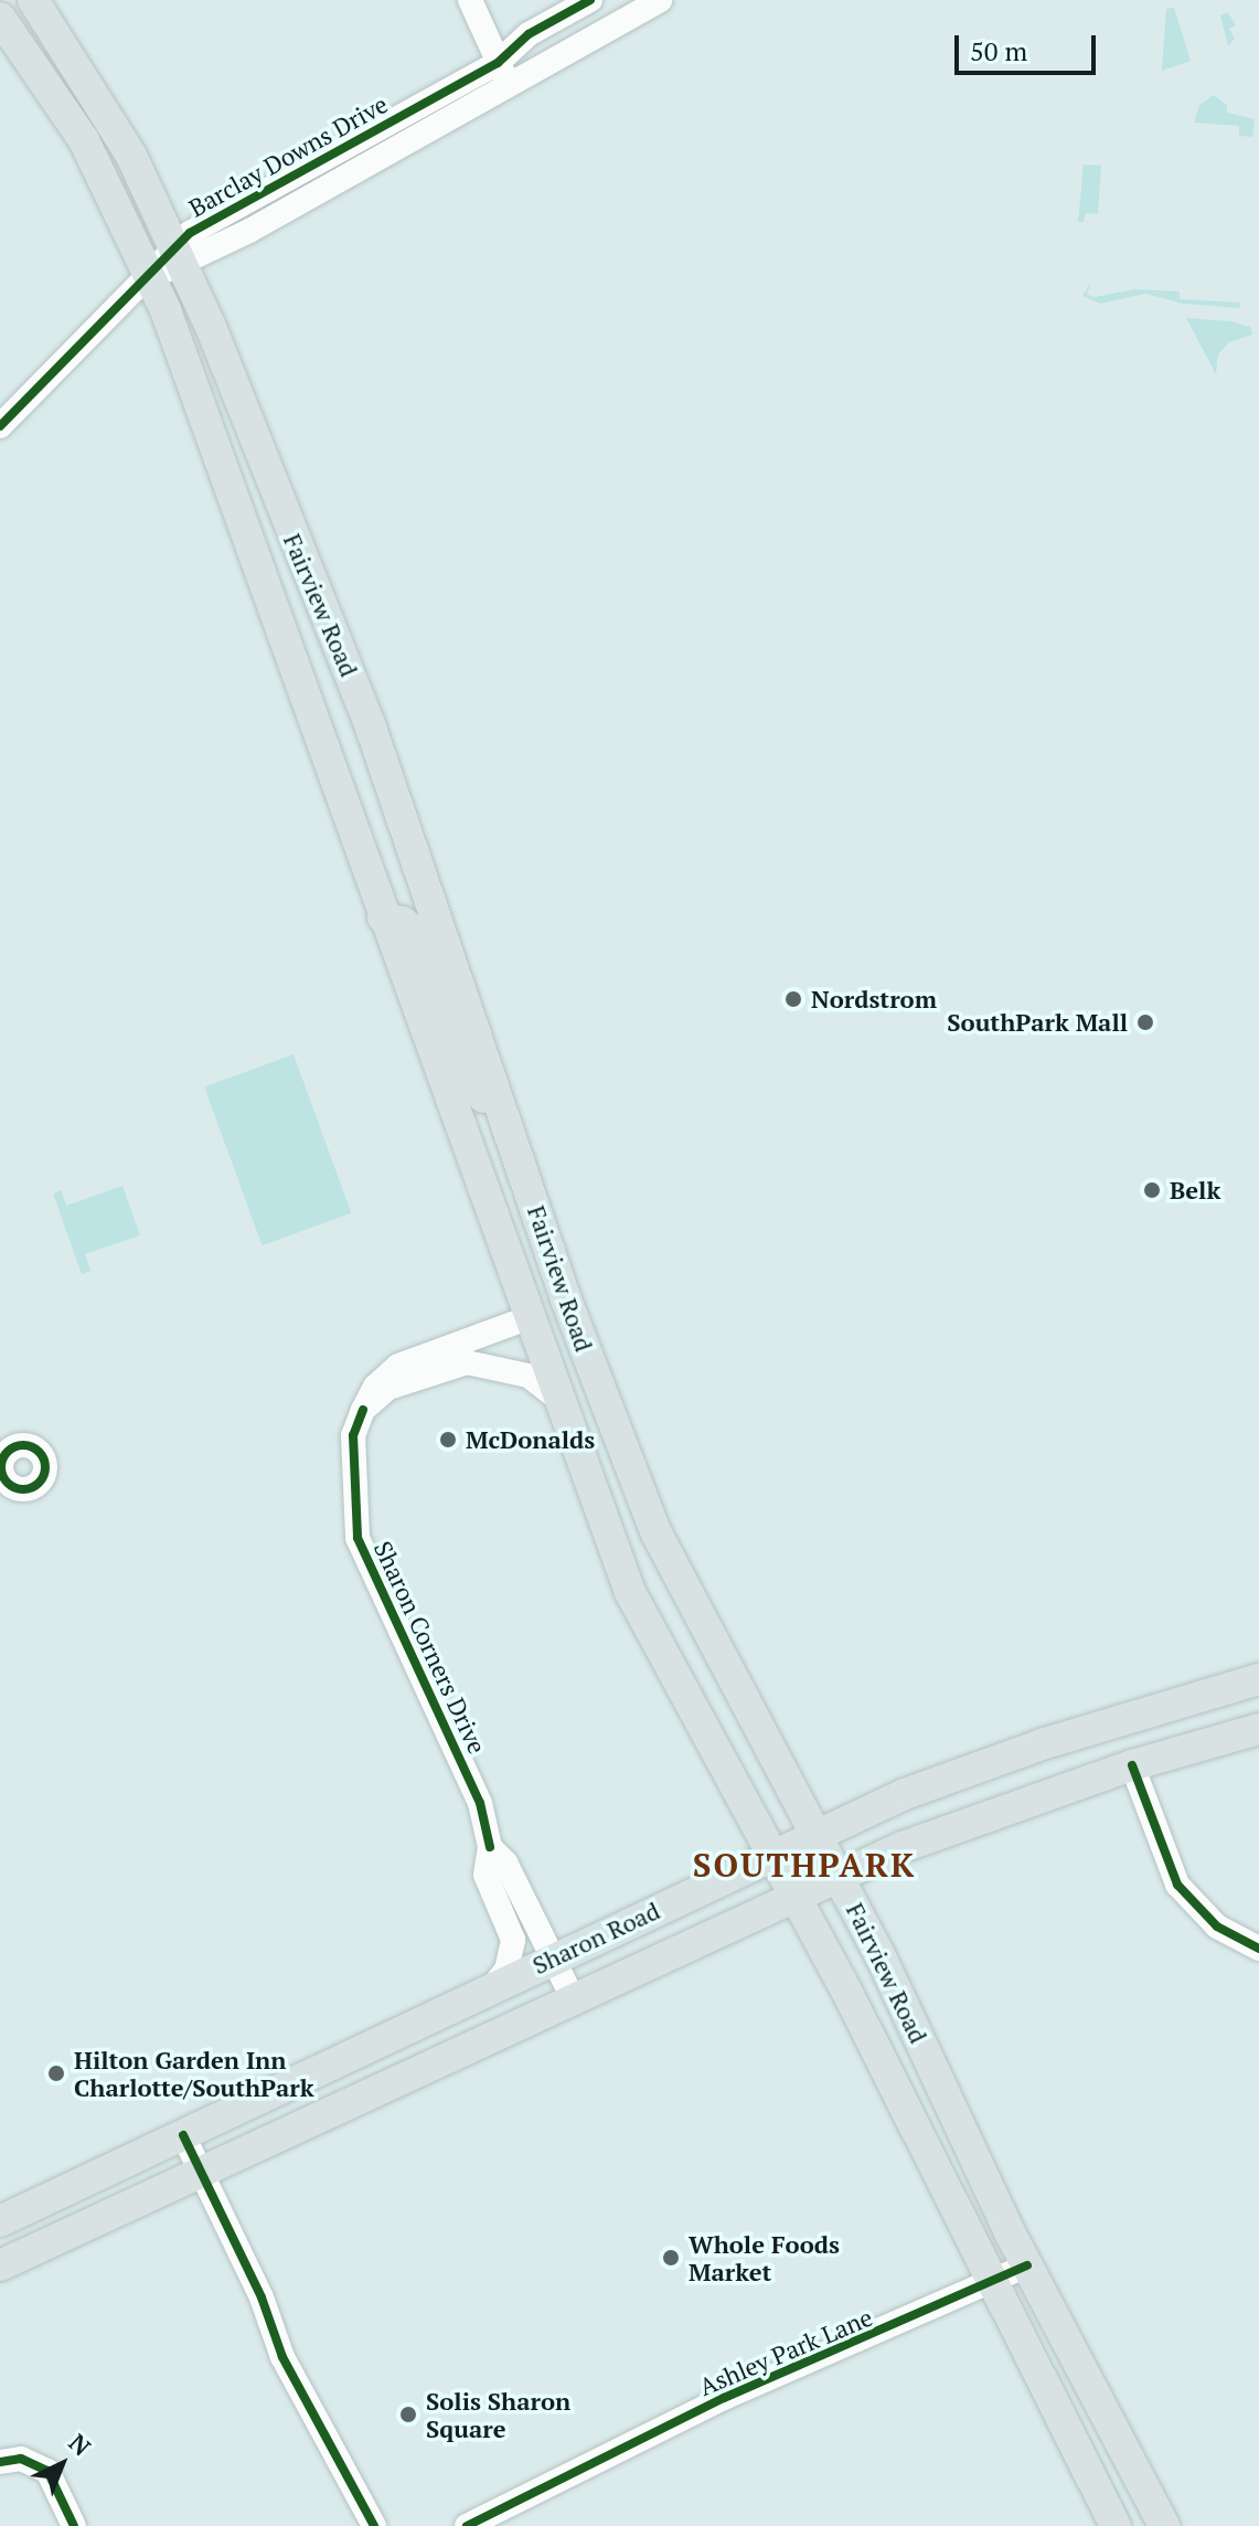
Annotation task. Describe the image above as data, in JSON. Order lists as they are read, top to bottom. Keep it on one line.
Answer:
{"streets":{"main road":["Fairview Road","Sharon Road"],"street":["Barclay Downs Drive","Sharon Corners Drive","Ashley Park Lane"]},"crossings":[["Barclay Downs Drive","Fairview Road"],["Fairview Road","Sharon Corners Drive"],["Fairview Road","Sharon Road"],["Fairview Road","Ashley Park Lane"],["Sharon Corners Drive","Sharon Road"]],"districts":["SOUTHPARK"],"places":["Nordstrom","SouthPark Mall","Belk","McDonalds","Hilton Garden Inn Charlotte/SouthPark","Whole Foods Market","Solis Sharon Square"],"scale_bar":"50 m","north":"top right"}
